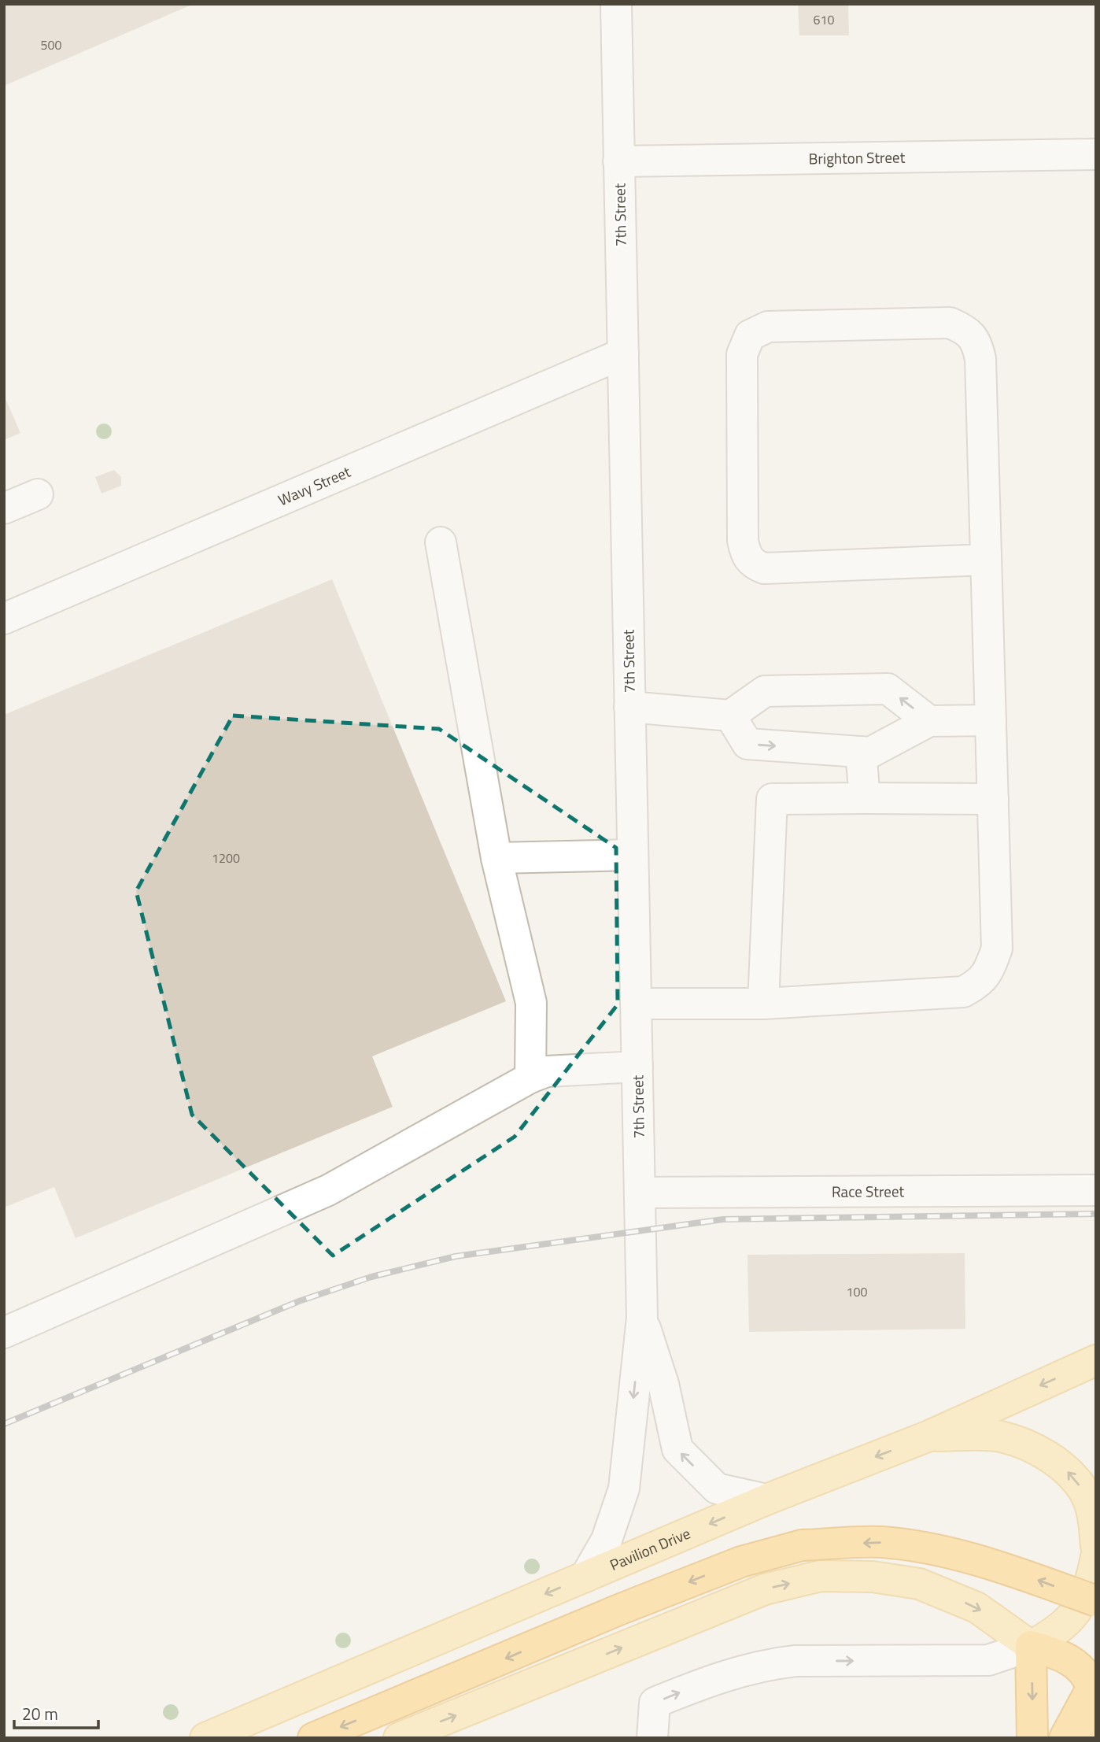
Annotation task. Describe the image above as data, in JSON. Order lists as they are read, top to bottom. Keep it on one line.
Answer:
{"streets":{"main road":["Pavilion Drive"],"street":["Brighton Street","7th Street","Wavy Street","Race Street"]},"crossings":[["Brighton Street","7th Street"],["7th Street","Wavy Street"],["7th Street","Race Street"],["7th Street","Pavilion Drive"]],"house_numbers":["610","500","1200","100"],"scale_bar":"20 m"}
